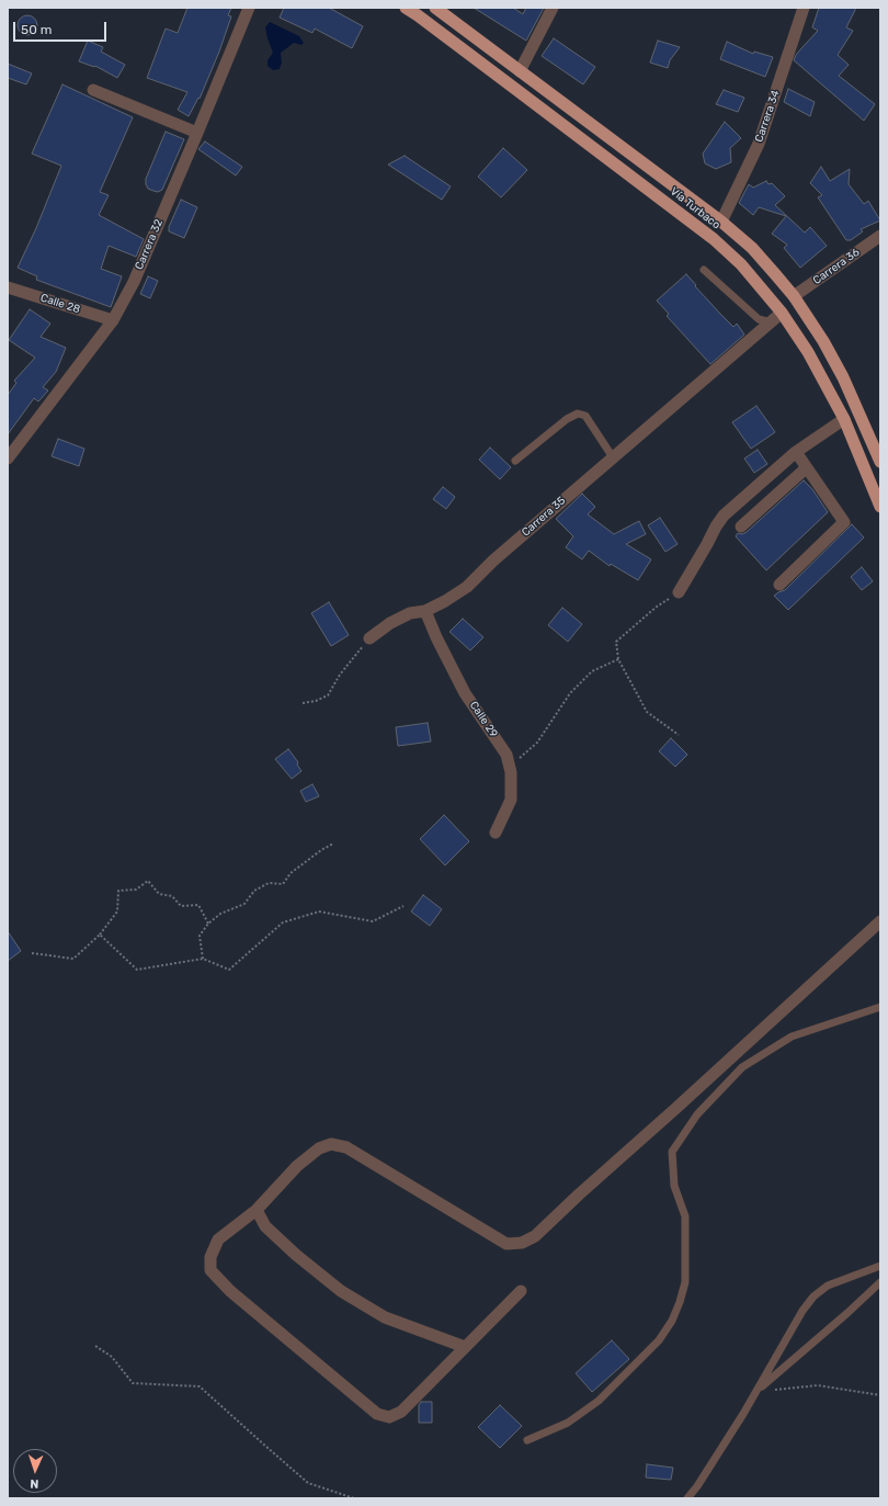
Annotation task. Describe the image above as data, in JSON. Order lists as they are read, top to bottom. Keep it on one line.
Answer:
{"streets":{"highway":["Vía Turbaco"],"street":["Carrera 34","Carrera 32","Carrera 36","Calle 28","Carrera 35","Calle 29"]},"crossings":[["Carrera 34","Vía Turbaco"],["Vía Turbaco","Carrera 36"],["Vía Turbaco","Carrera 35"],["Carrera 32","Calle 28"],["Carrera 35","Calle 29"]],"scale_bar":"50 m","north":"bottom"}
